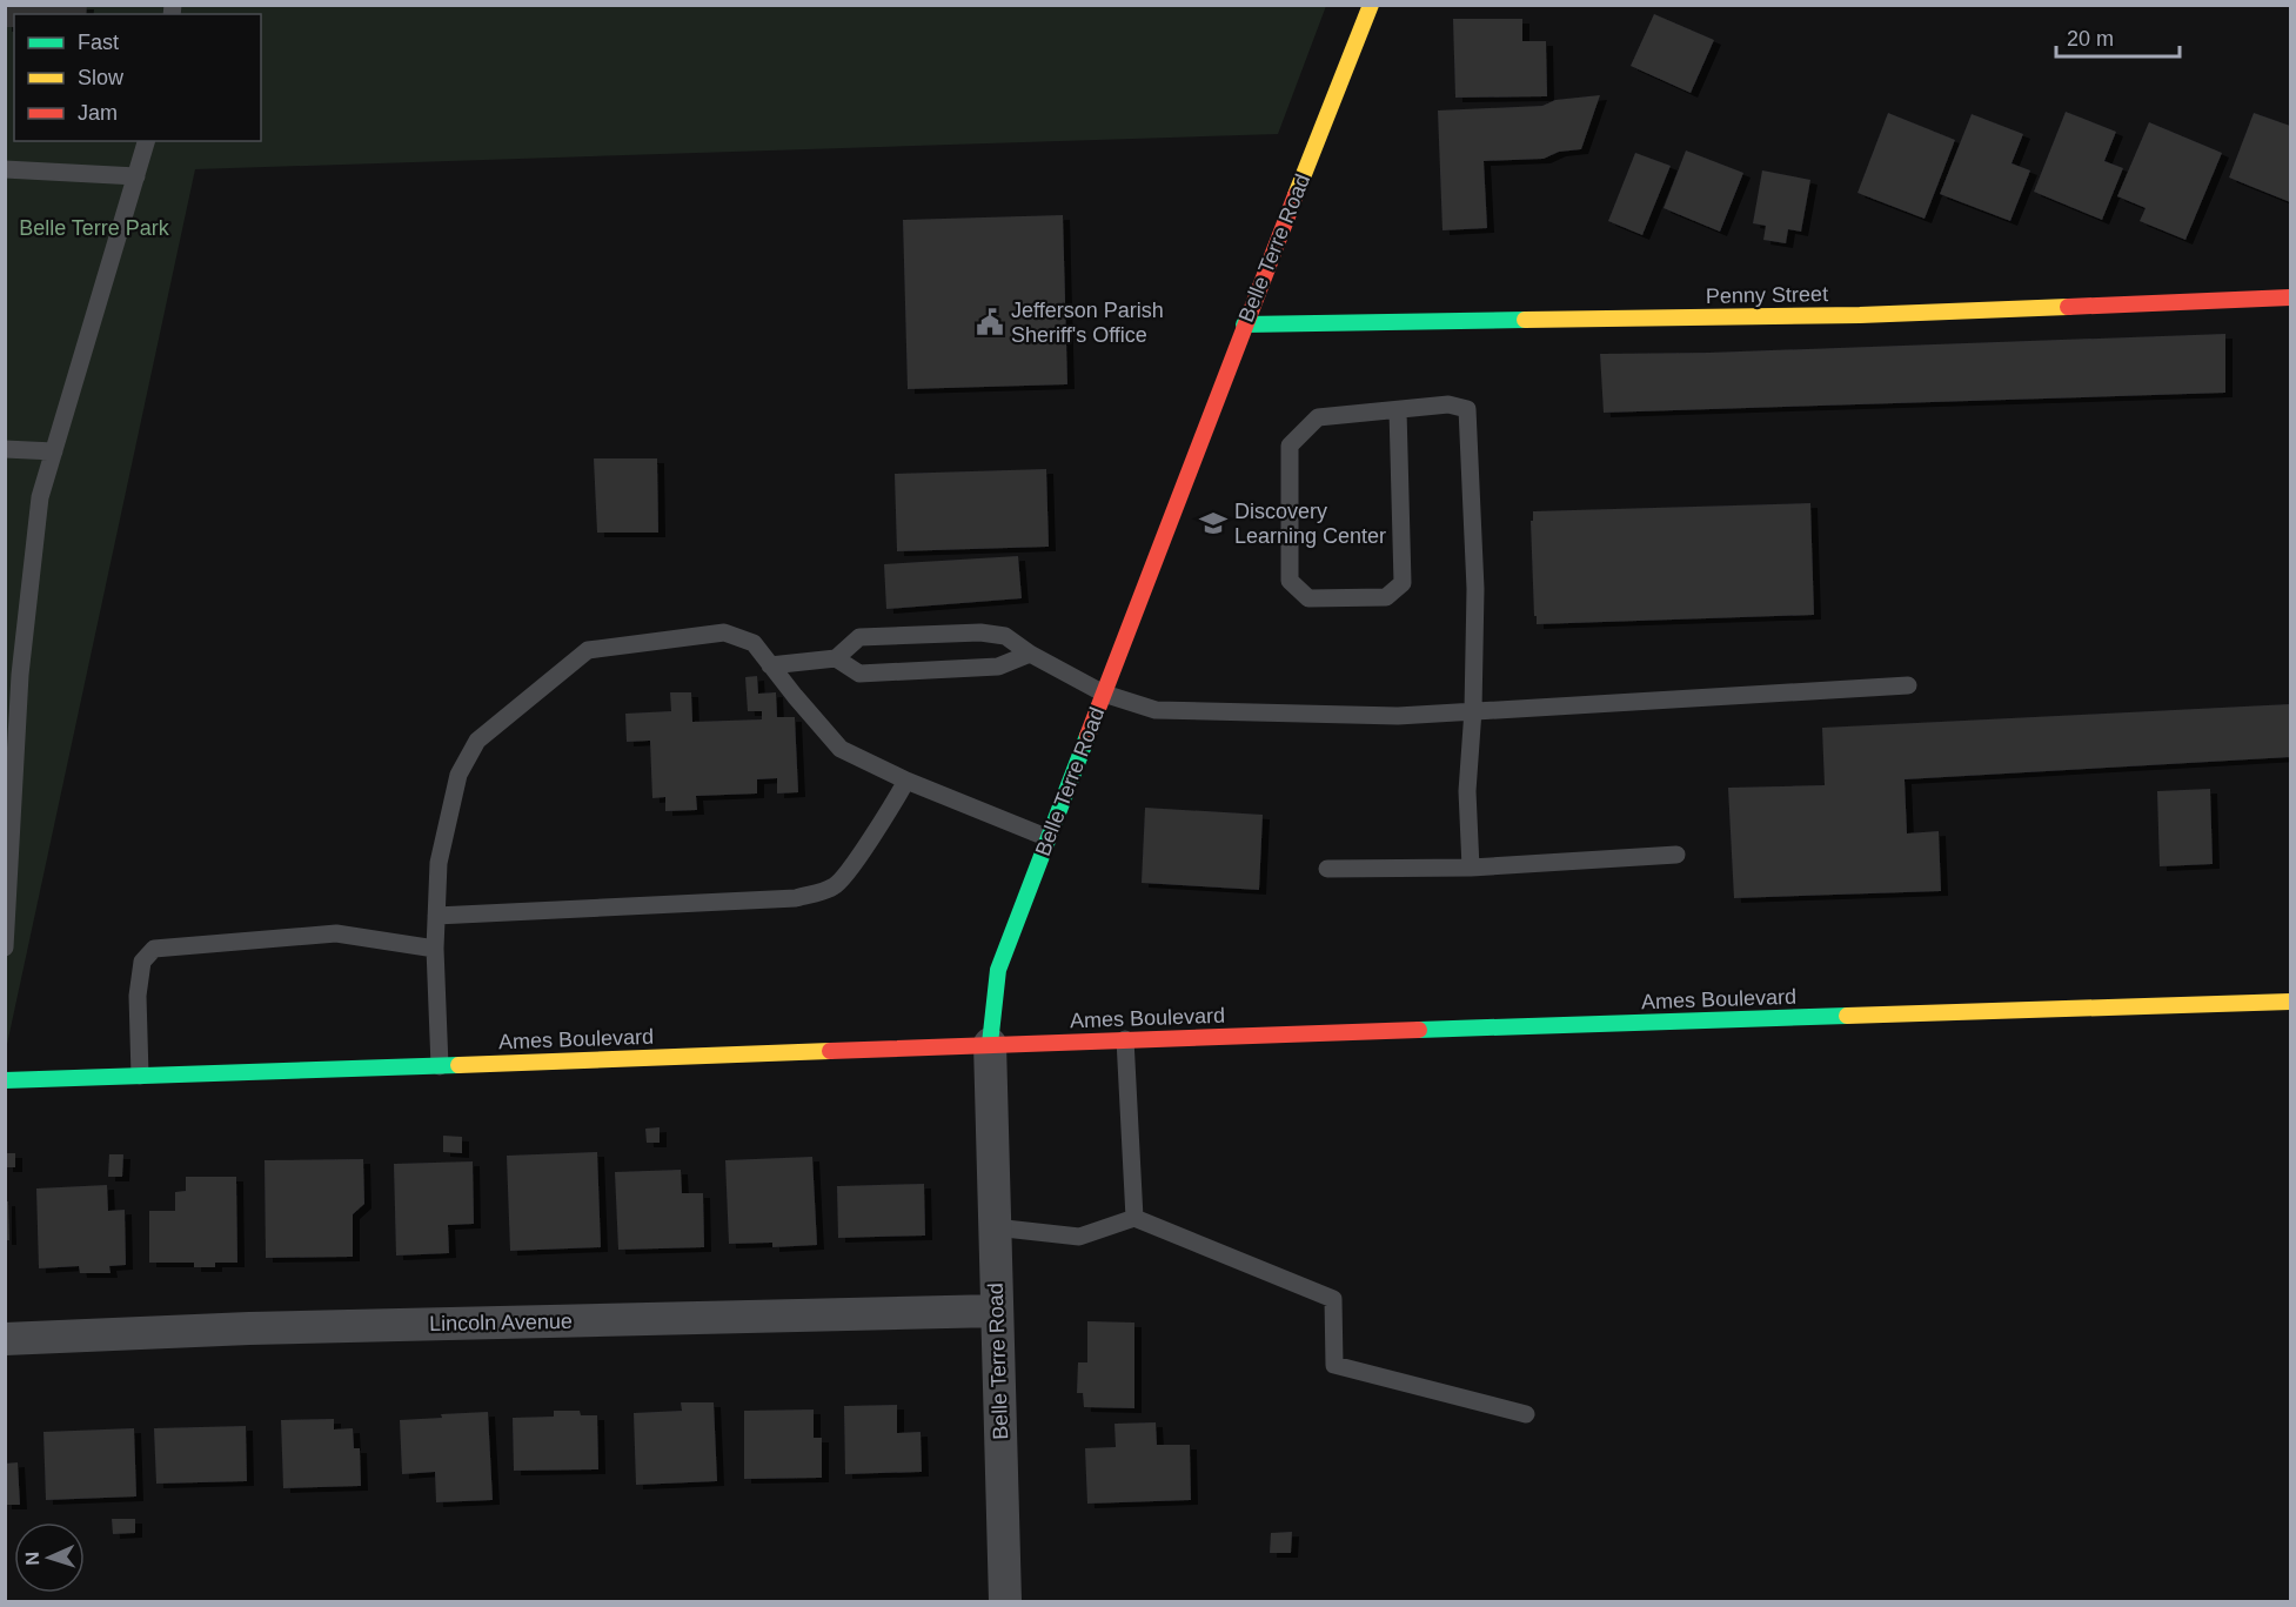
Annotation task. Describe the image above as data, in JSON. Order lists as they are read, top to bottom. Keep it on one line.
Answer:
{"streets":{"street":["Belle Terre Road","Penny Street","Ames Boulevard","Lincoln Avenue"]},"crossings":[["Belle Terre Road","Penny Street"],["Belle Terre Road","Ames Boulevard"],["Belle Terre Road","Lincoln Avenue"]],"parks":["Belle Terre Park"],"places":{"public building":["Jefferson Parish Sheriff's Office"],"school or university":["Discovery Learning Center"]},"legend":["Fast","Slow","Jam"],"scale_bar":"20 m","north":"left"}
